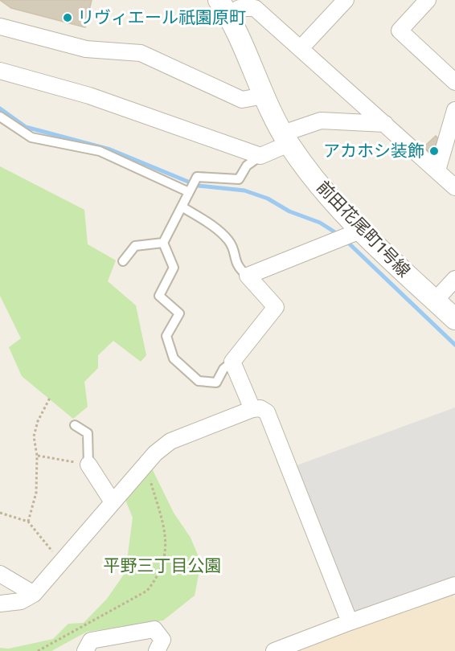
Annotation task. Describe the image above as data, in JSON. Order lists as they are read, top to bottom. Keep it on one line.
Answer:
{"streets":{"street":["前田花尾町1号線"]},"parks":["平野三丁目公園"],"places":["リヴィエール祇園原町","アカホシ装飾"]}
